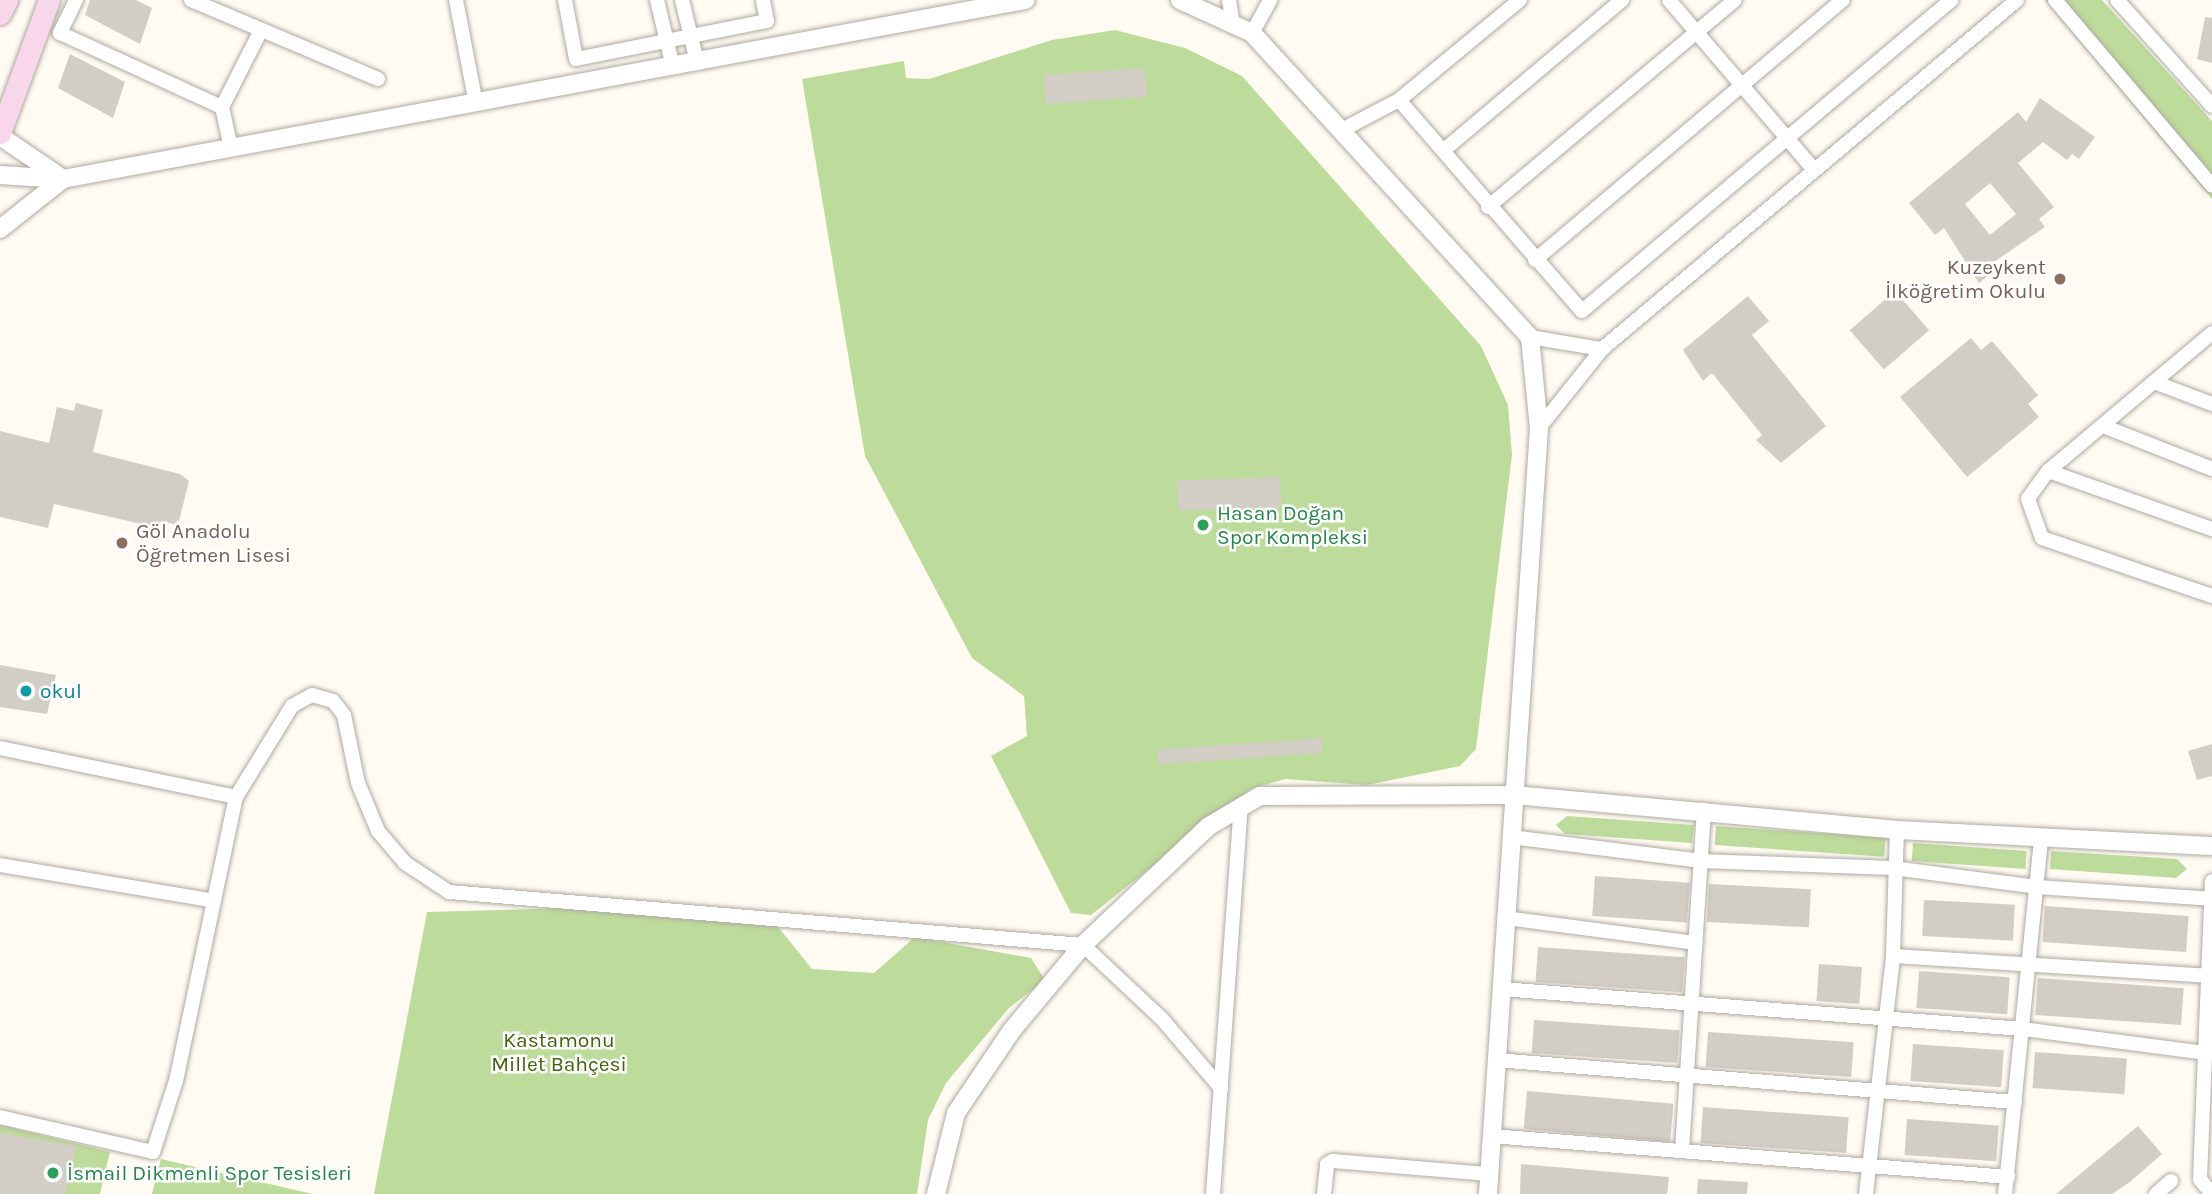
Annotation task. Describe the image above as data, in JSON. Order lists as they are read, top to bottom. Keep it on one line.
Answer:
{"parks":["Kastamonu Millet Bahçesi"],"places":["Kuzeykent İlköğretim Okulu","Hasan Doğan Spor Kompleksi","Göl Anadolu Öğretmen Lisesi","okul","İsmail Dikmenli Spor Tesisleri"]}
